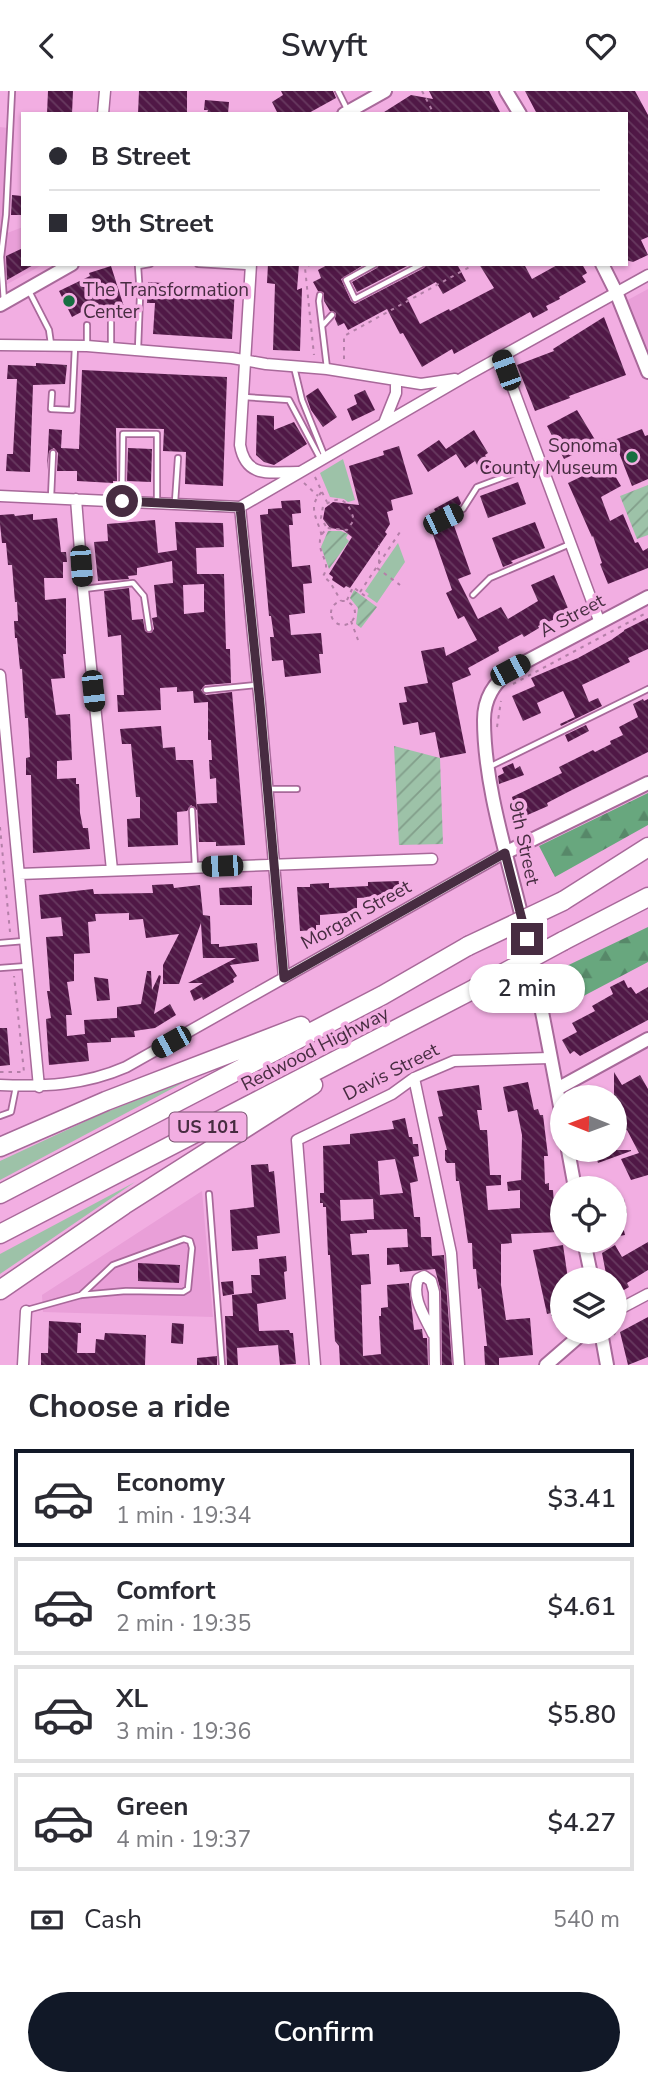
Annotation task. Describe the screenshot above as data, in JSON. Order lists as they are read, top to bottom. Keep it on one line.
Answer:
{"streets":{"highway":["Redwood Highway","US 101"],"street":["A Street","9th Street","Morgan Street","Davis Street"]},"crossings":[["A Street","9th Street"],["9th Street","Morgan Street"],["9th Street","Davis Street"]],"places":["The Transformation Center","Sonoma County Museum"],"north":"left","page":{"header":"Swyft","banner":["B Street","9th Street"],"bubble":"2 min","heading":"Choose a ride","list":[{"name":"Economy","note":"1 min · 19:34","value":"$3.41"},{"name":"Comfort","note":"2 min · 19:35","value":"$4.61"},{"name":"XL","note":"3 min · 19:36","value":"$5.80"},{"name":"Green","note":"4 min · 19:37","value":"$4.27"}],"pay":["Cash","540 m"],"buttons":"Confirm"}}
